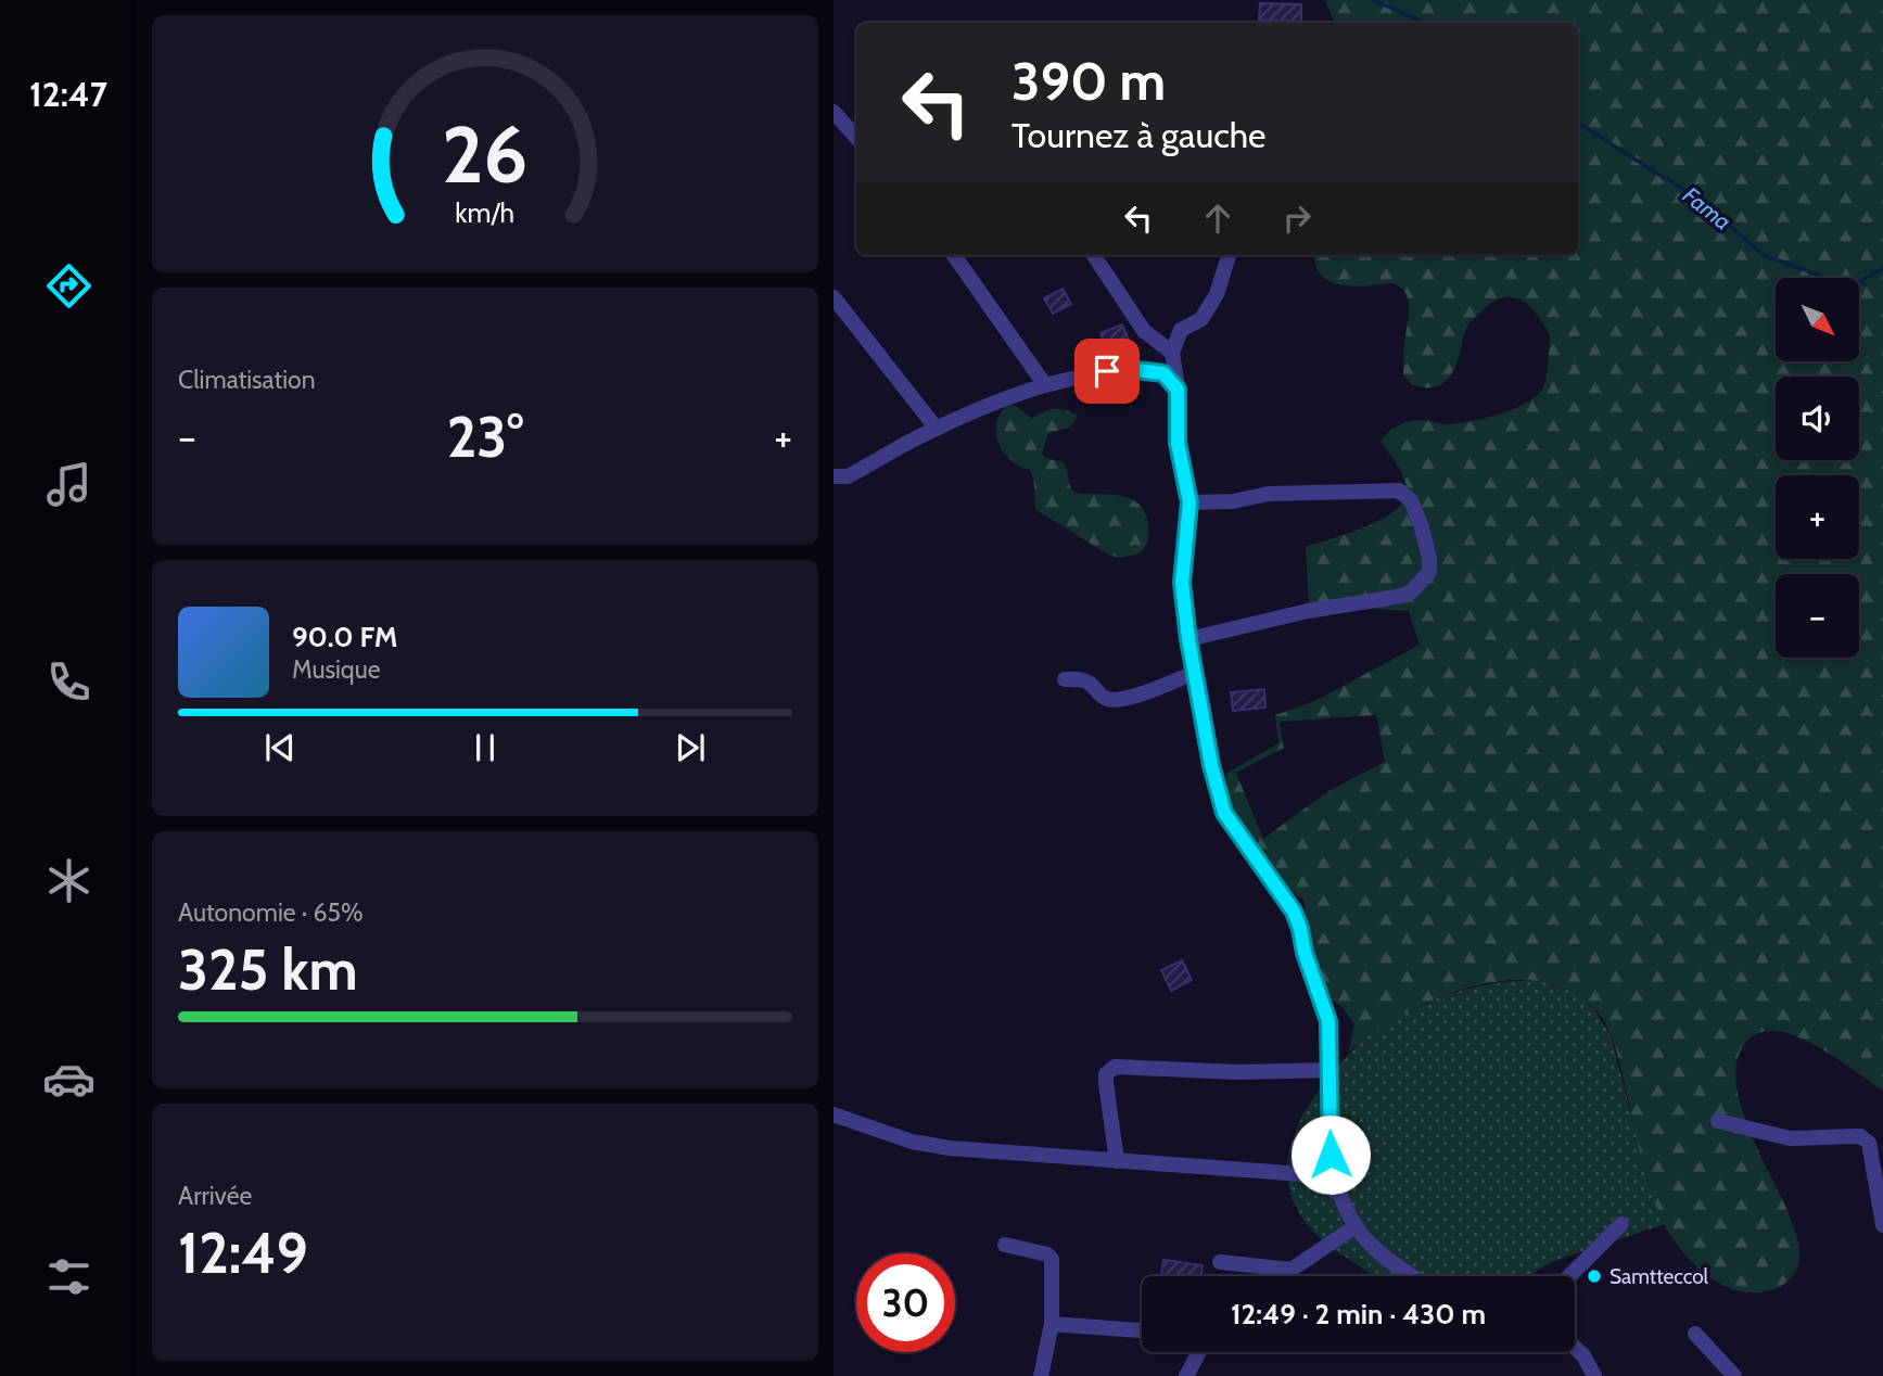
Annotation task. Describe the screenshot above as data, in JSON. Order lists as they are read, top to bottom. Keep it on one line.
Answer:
{"water":["Fama"],"places":["Samtteccol"],"north":"bottom right","page":{"tabs":"12:47","turn":["390 m","Tournez à gauche"],"map_buttons":["+","−"],"tile":["Climatisation",["Autonomie · 65%","325 km"],["Arrivée","12:49"]],"heat":["−","23°","+"],"song":["90.0 FM","Musique"],"limit":"30","trip":"12:49 · 2 min · 430 m","gauge":["26","km/h"]}}
